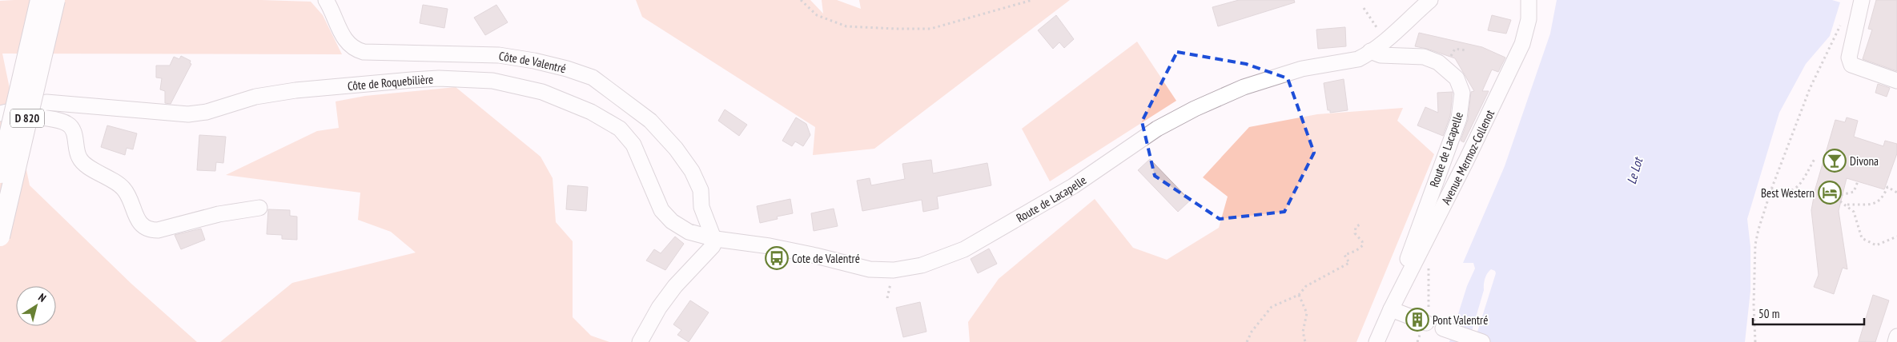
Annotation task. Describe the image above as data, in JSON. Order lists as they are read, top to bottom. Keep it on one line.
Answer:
{"streets":{"main road":["D 820"],"street":["Côte de Valentré","Côte de Roquebilière","Route de Lacapelle","Avenue Mermoz-Collenot"]},"crossings":[["Côte de Valentré","Côte de Roquebilière"],["Côte de Valentré","Route de Lacapelle"],["Côte de Roquebilière","Route de Lacapelle"],["Route de Lacapelle","Avenue Mermoz-Collenot"]],"water":["Le Lot"],"places":{"bar":["Divona"],"hotel":["Best Western"],"bus stop":["Cote de Valentré"],"building":["Pont Valentré"]},"scale_bar":"50 m","north":"top right"}
